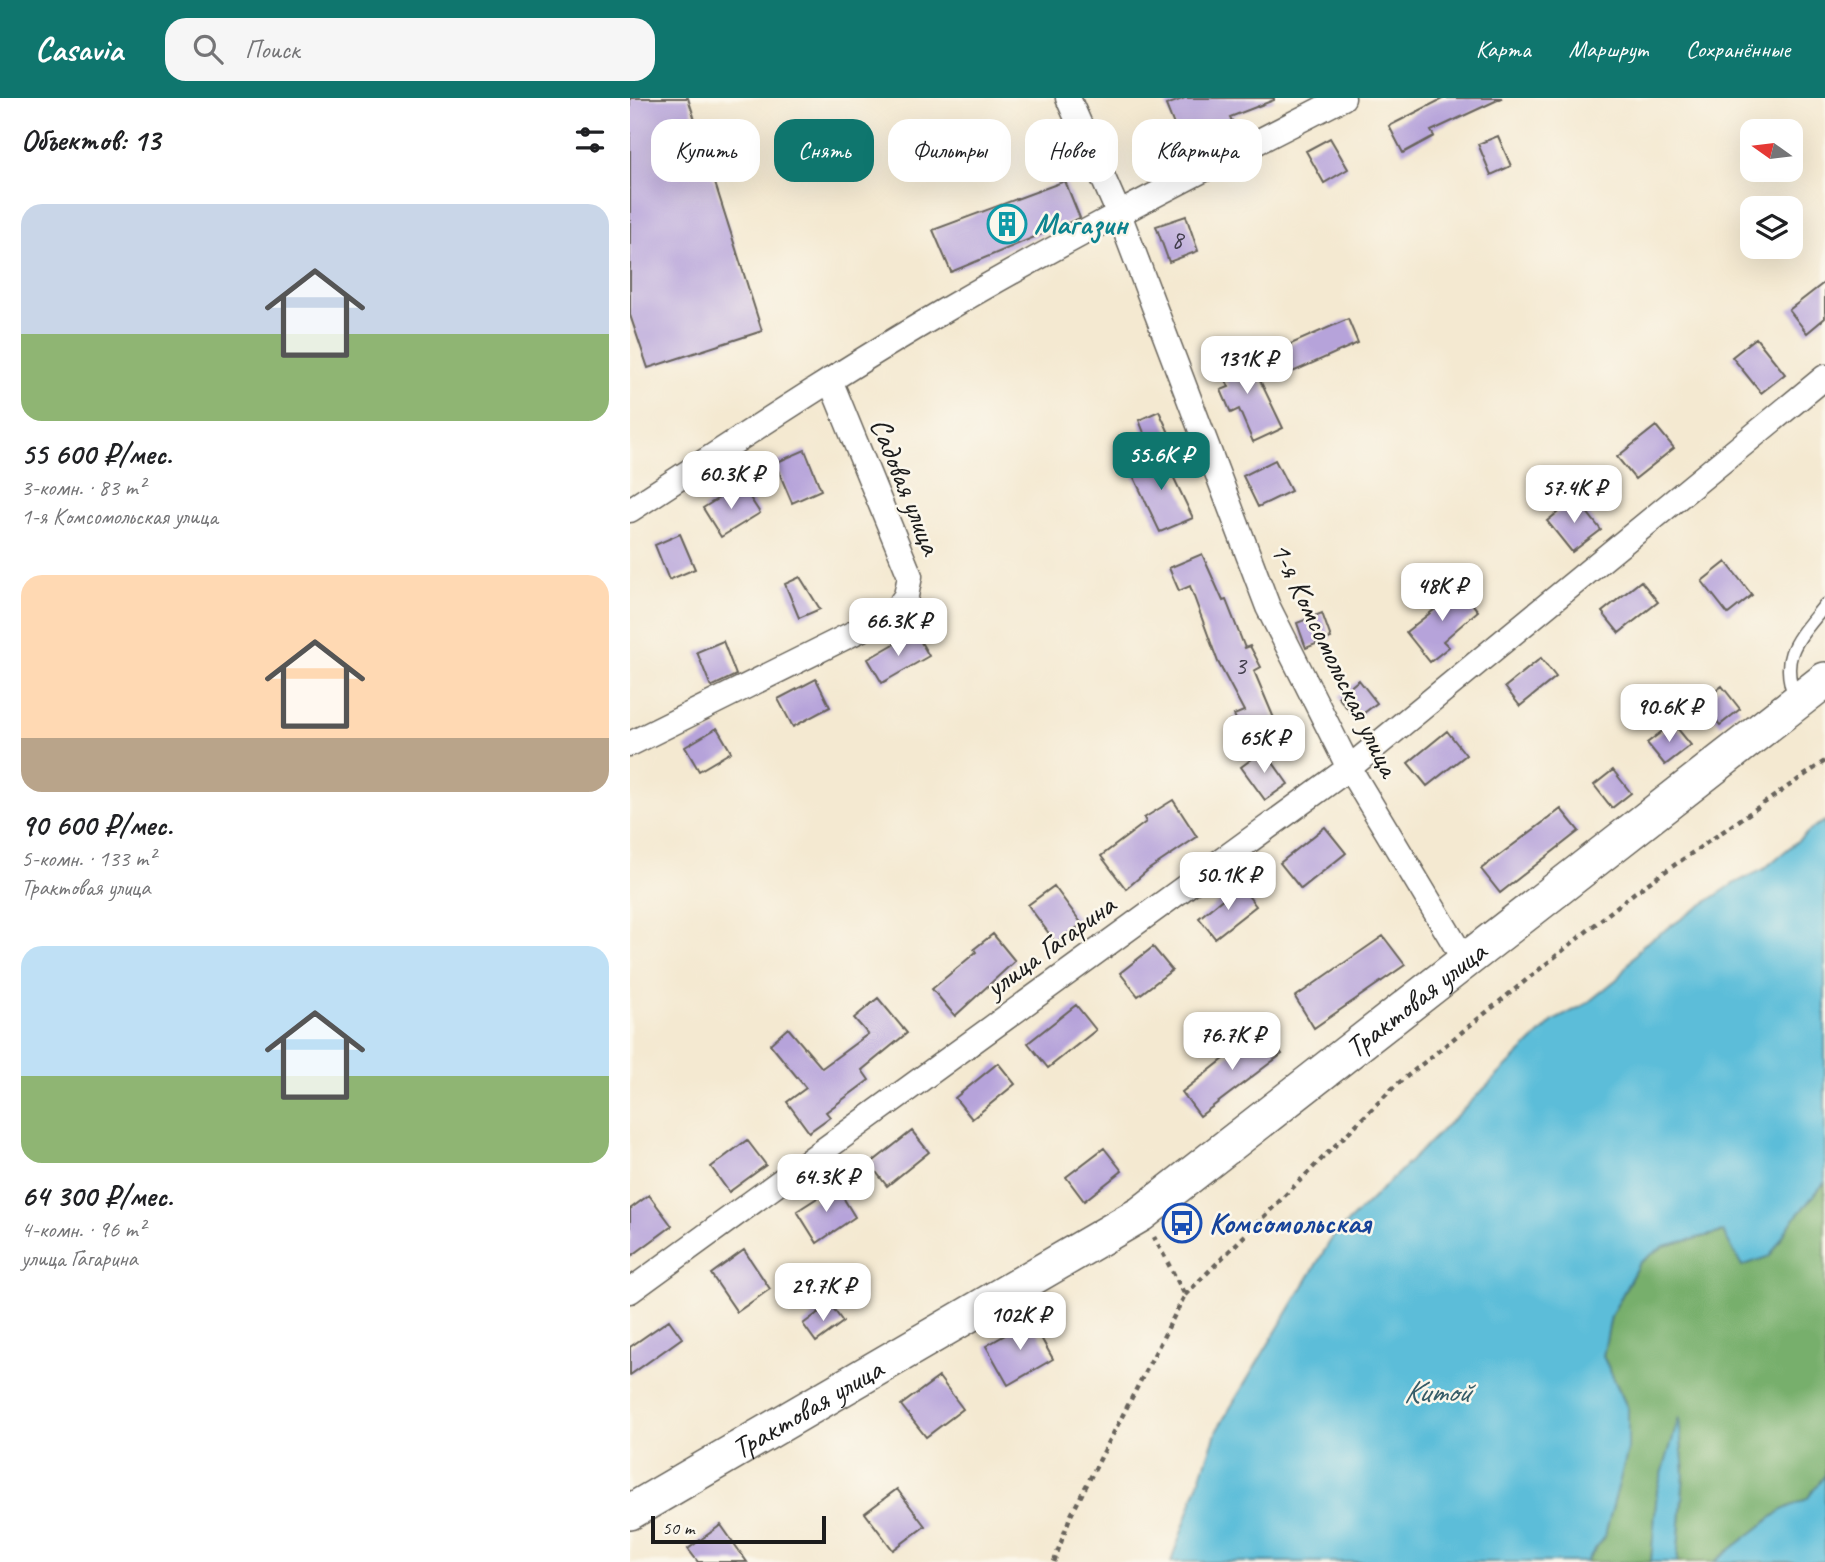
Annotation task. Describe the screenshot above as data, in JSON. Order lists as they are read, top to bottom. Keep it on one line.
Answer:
{"streets":{"street":["Садовая улица","1-я Комсомольская улица","улица Гагарина","Трактовая улица"]},"crossings":[["1-я Комсомольская улица","улица Гагарина"],["1-я Комсомольская улица","Трактовая улица"]],"water":["Китой"],"places":{"building":["Магазин"],"bus stop":["Комсомольская"]},"house_numbers":["8","3"],"scale_bar":"50 m","north":"left","page":{"header":"Casavia","search":"Поиск","nav":["Карта","Маршрут","Сохранённые"],"heading":"Объектов: 13","chip":["Купить","Снять","Фильтры","Новое","Квартира"],"list":[{"name":"55 600 ₽/мес.","note":"3-комн. · 83 m² · 1-я Комсомольская улица"},{"name":"90 600 ₽/мес.","note":"5-комн. · 133 m² · Трактовая улица"},{"name":"64 300 ₽/мес.","note":"4-комн. · 96 m² · улица Гагарина"}],"price":["131K ₽","55.6K ₽","60.3K ₽","57.4K ₽","48K ₽","66.3K ₽","90.6K ₽","65K ₽","50.1K ₽","76.7K ₽","64.3K ₽","29.7K ₽","102K ₽"],"scale":"50 m"}}
